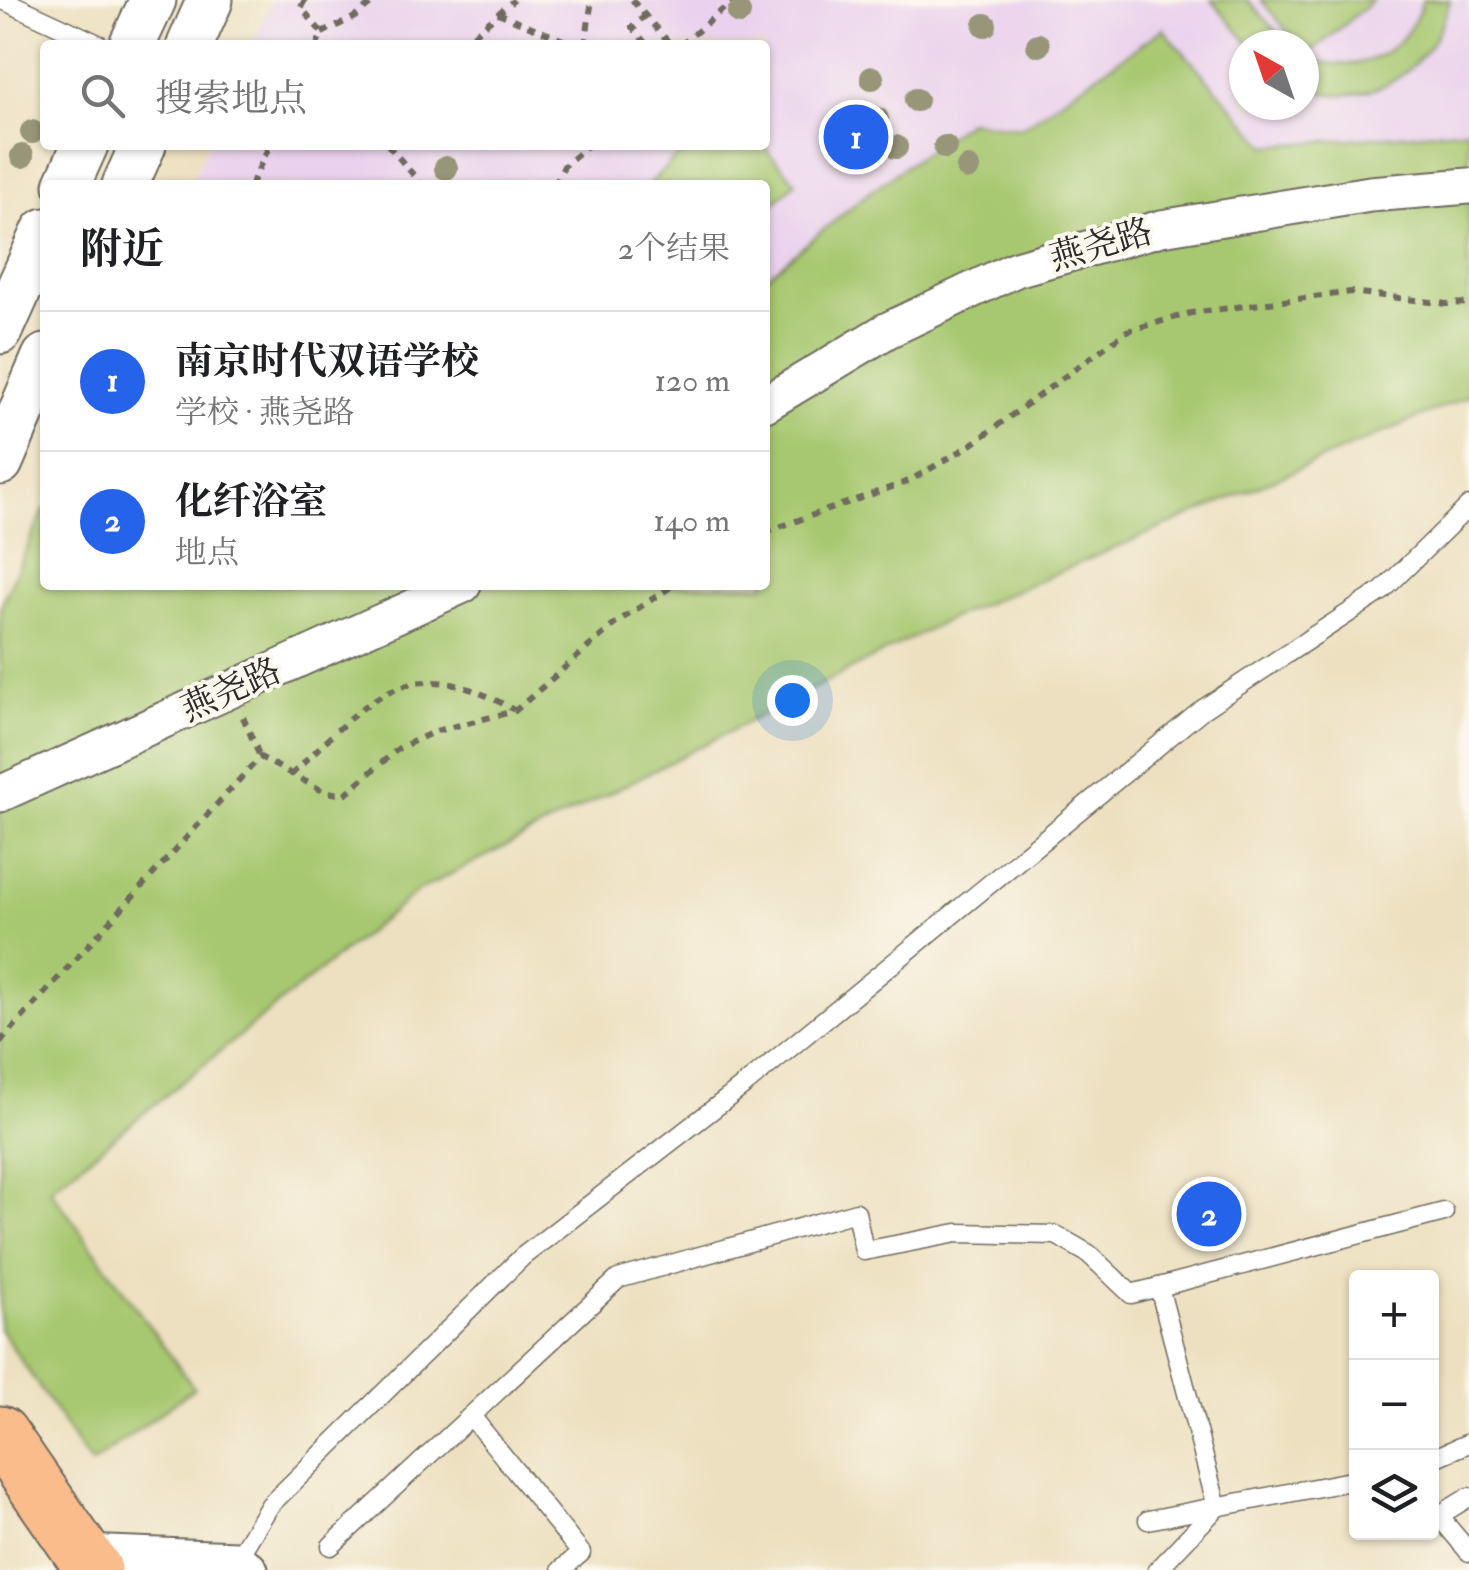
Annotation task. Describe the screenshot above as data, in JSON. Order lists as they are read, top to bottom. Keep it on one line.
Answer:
{"streets":{"street":["燕尧路"]},"north":"top left","page":{"search":"搜索地点","pins":["1","2"],"heading":["附近","2个结果"],"list":[{"mark":"1","name":"南京时代双语学校","note":"学校 · 燕尧路","value":"120 m"},{"mark":"2","name":"化纤浴室","note":"地点","value":"140 m"}],"map_buttons":["+","−"]}}
